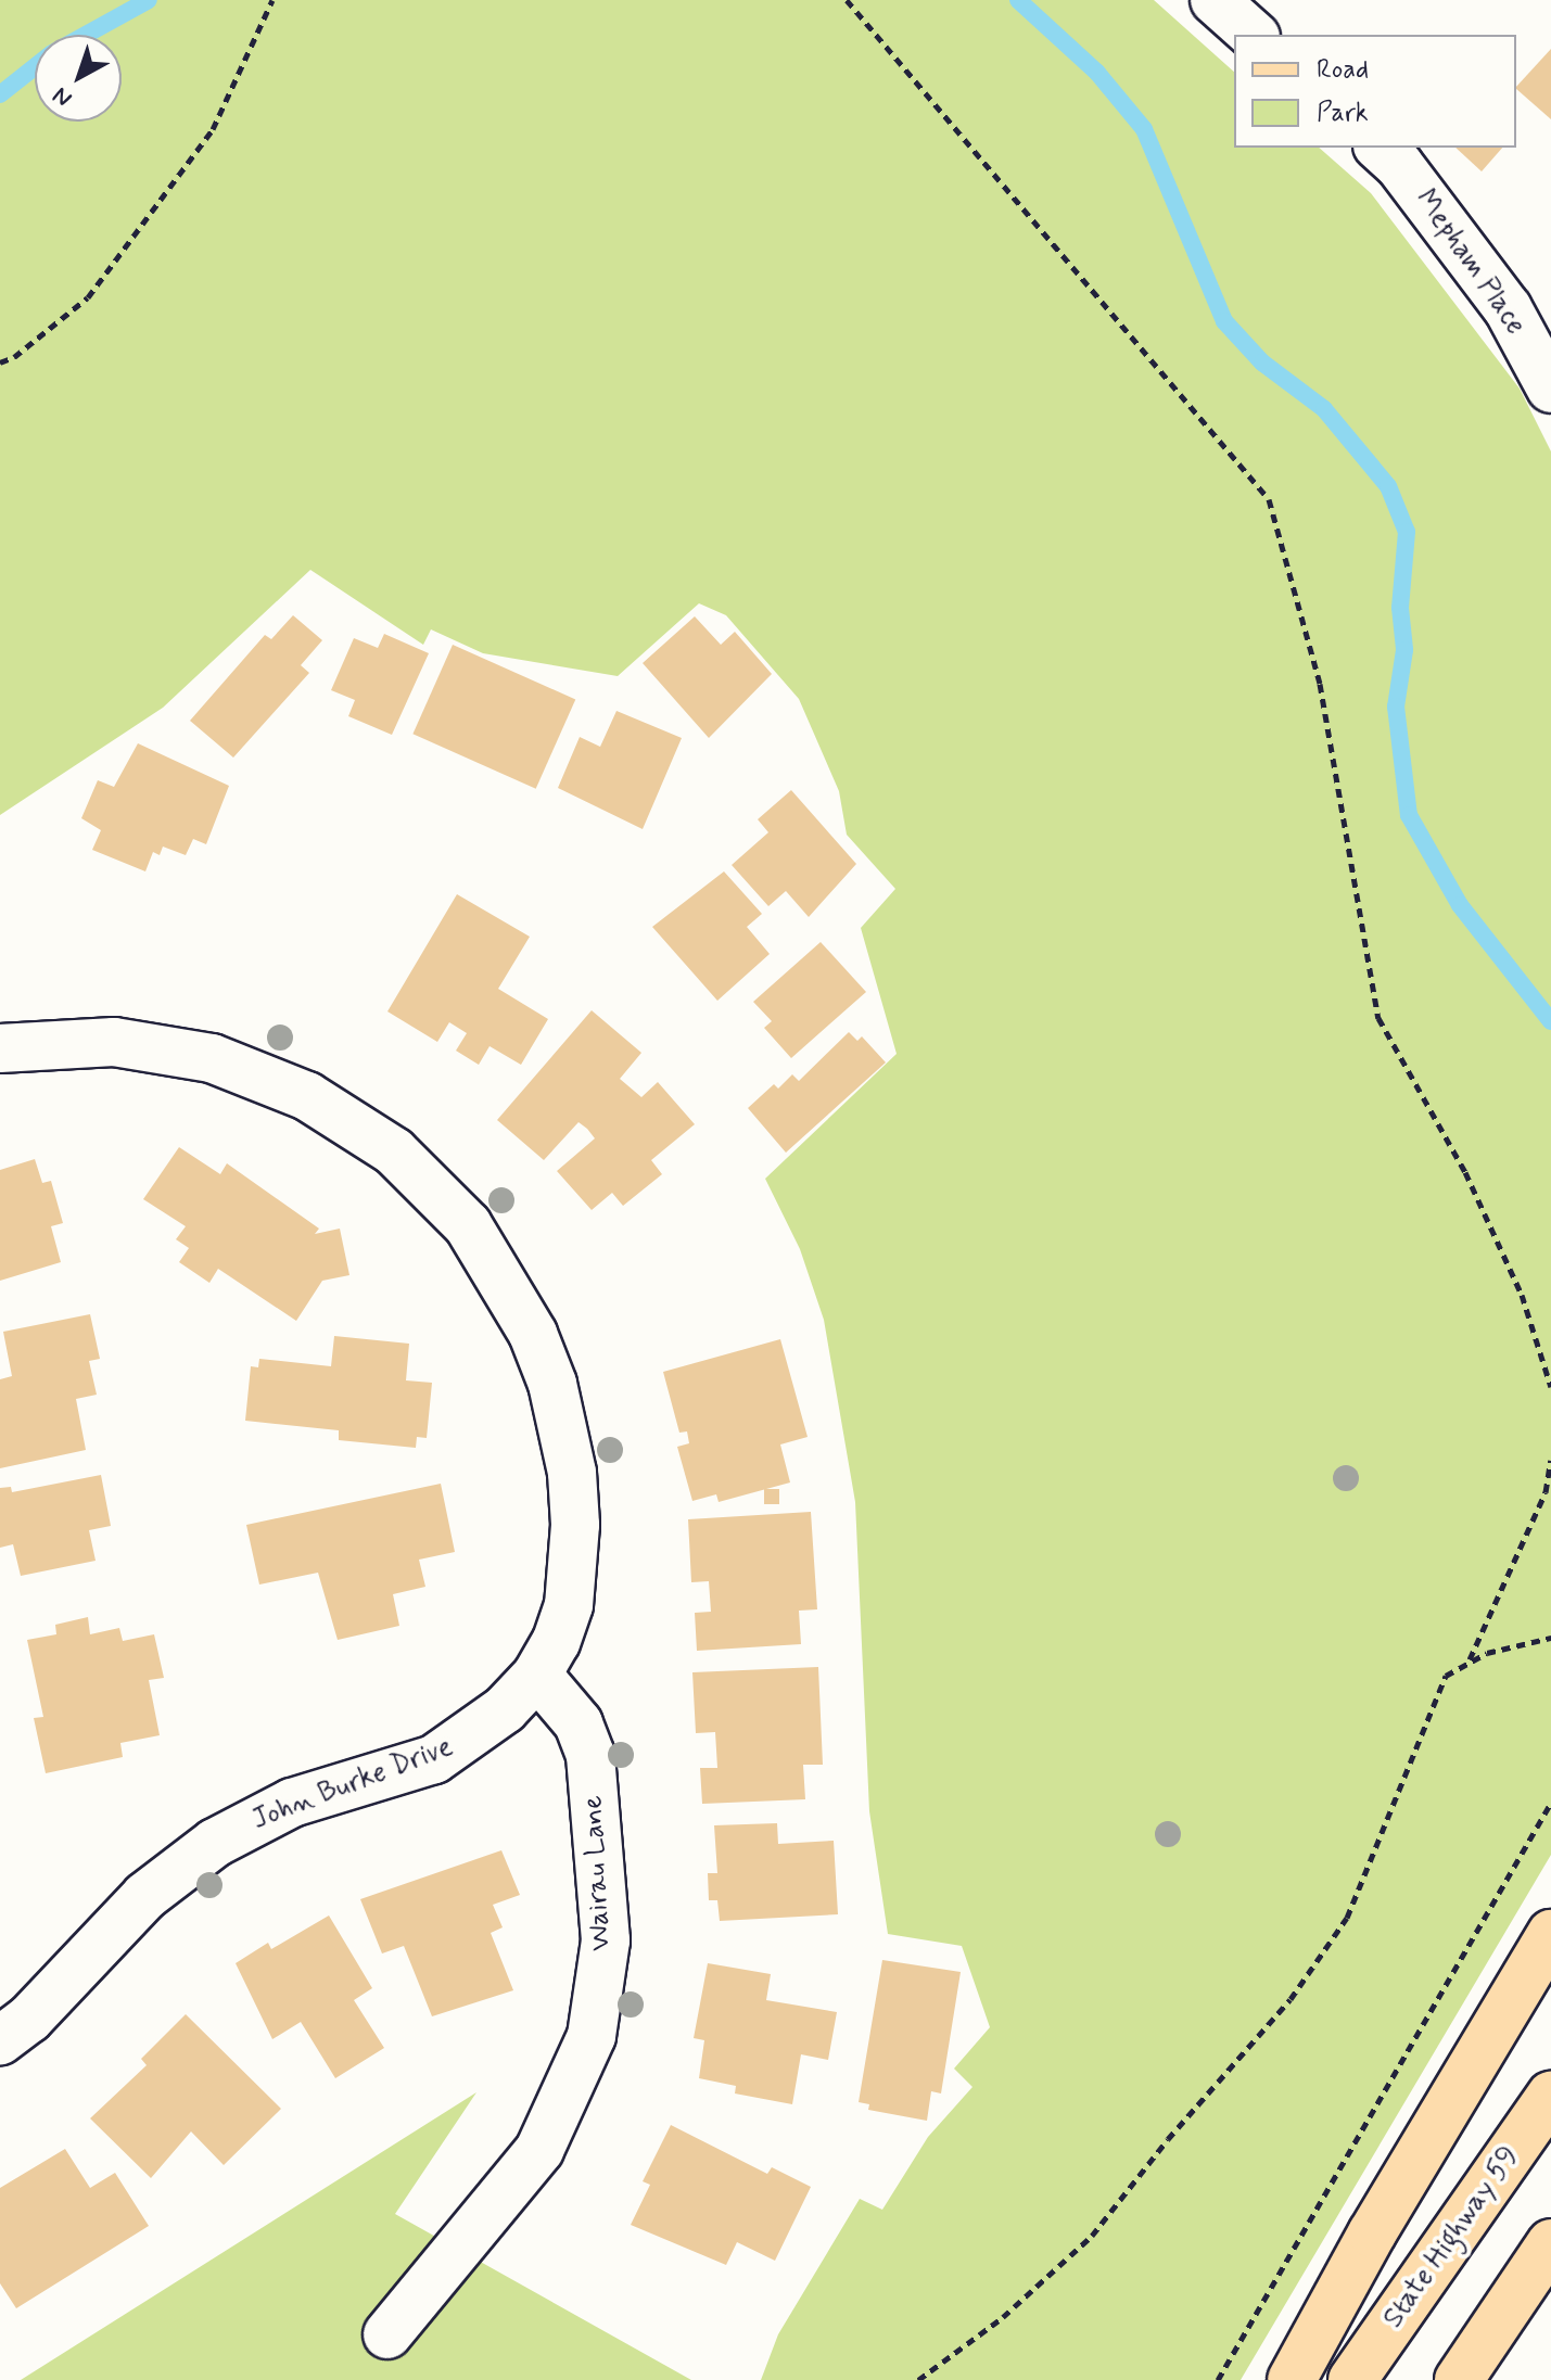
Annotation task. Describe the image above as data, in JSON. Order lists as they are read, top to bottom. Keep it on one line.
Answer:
{"streets":{"main road":["State Highway 59"],"street":["Mepham Place","John Burke Drive","Wairau Lane"]},"crossings":[["John Burke Drive","Wairau Lane"]],"legend":["Road","Park"],"north":"bottom left"}
